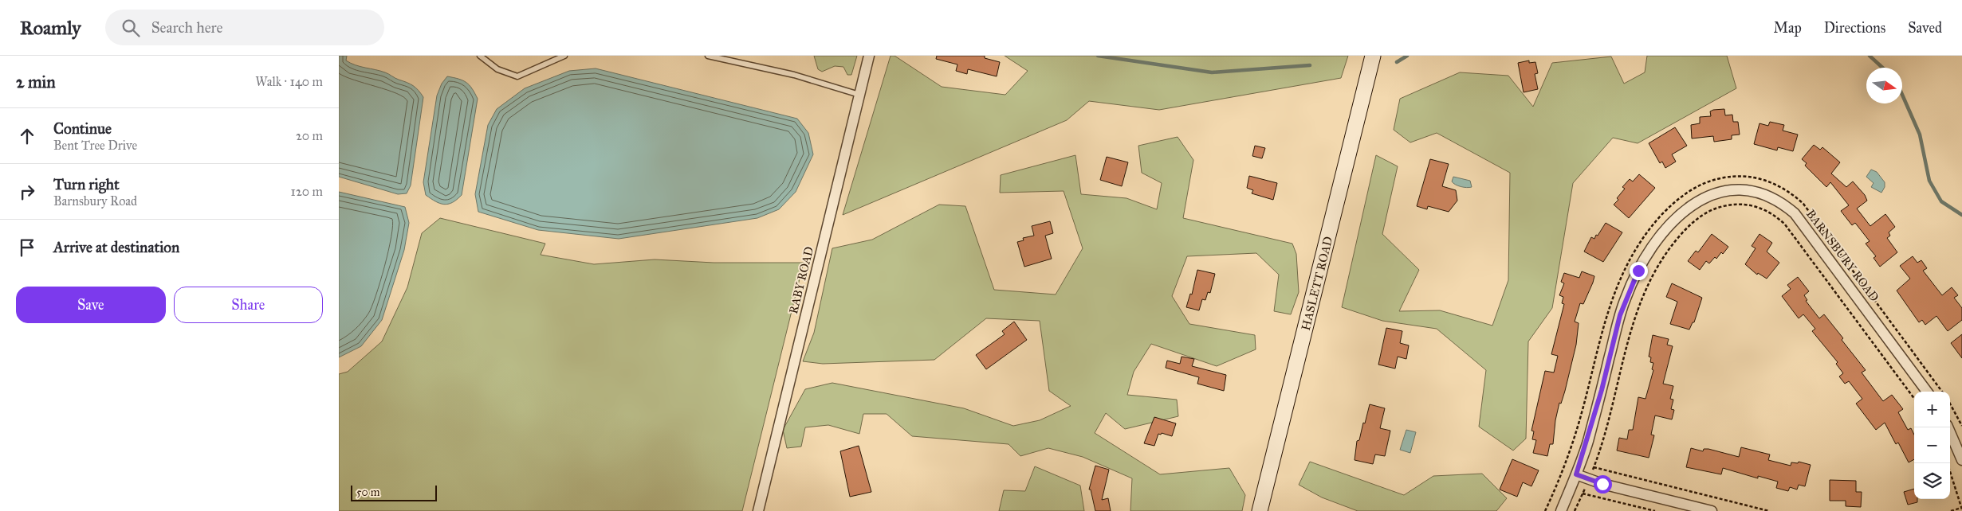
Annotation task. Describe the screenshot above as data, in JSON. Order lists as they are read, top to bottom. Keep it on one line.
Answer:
{"streets":{"main road":["HASLETT ROAD"],"street":["BARNSBURY ROAD","RABY ROAD"]},"scale_bar":"50 m","north":"right","page":{"header":"Roamly","search":"Search here","nav":["Map","Directions","Saved"],"heading":["2 min","Walk · 140 m"],"list":[["Continue","Bent Tree Drive","20 m"],["Turn right","Barnsbury Road","120 m"],"Arrive at destination"],"buttons":["Save","Share"],"map_buttons":["+","−"],"scale":"50 m"}}
